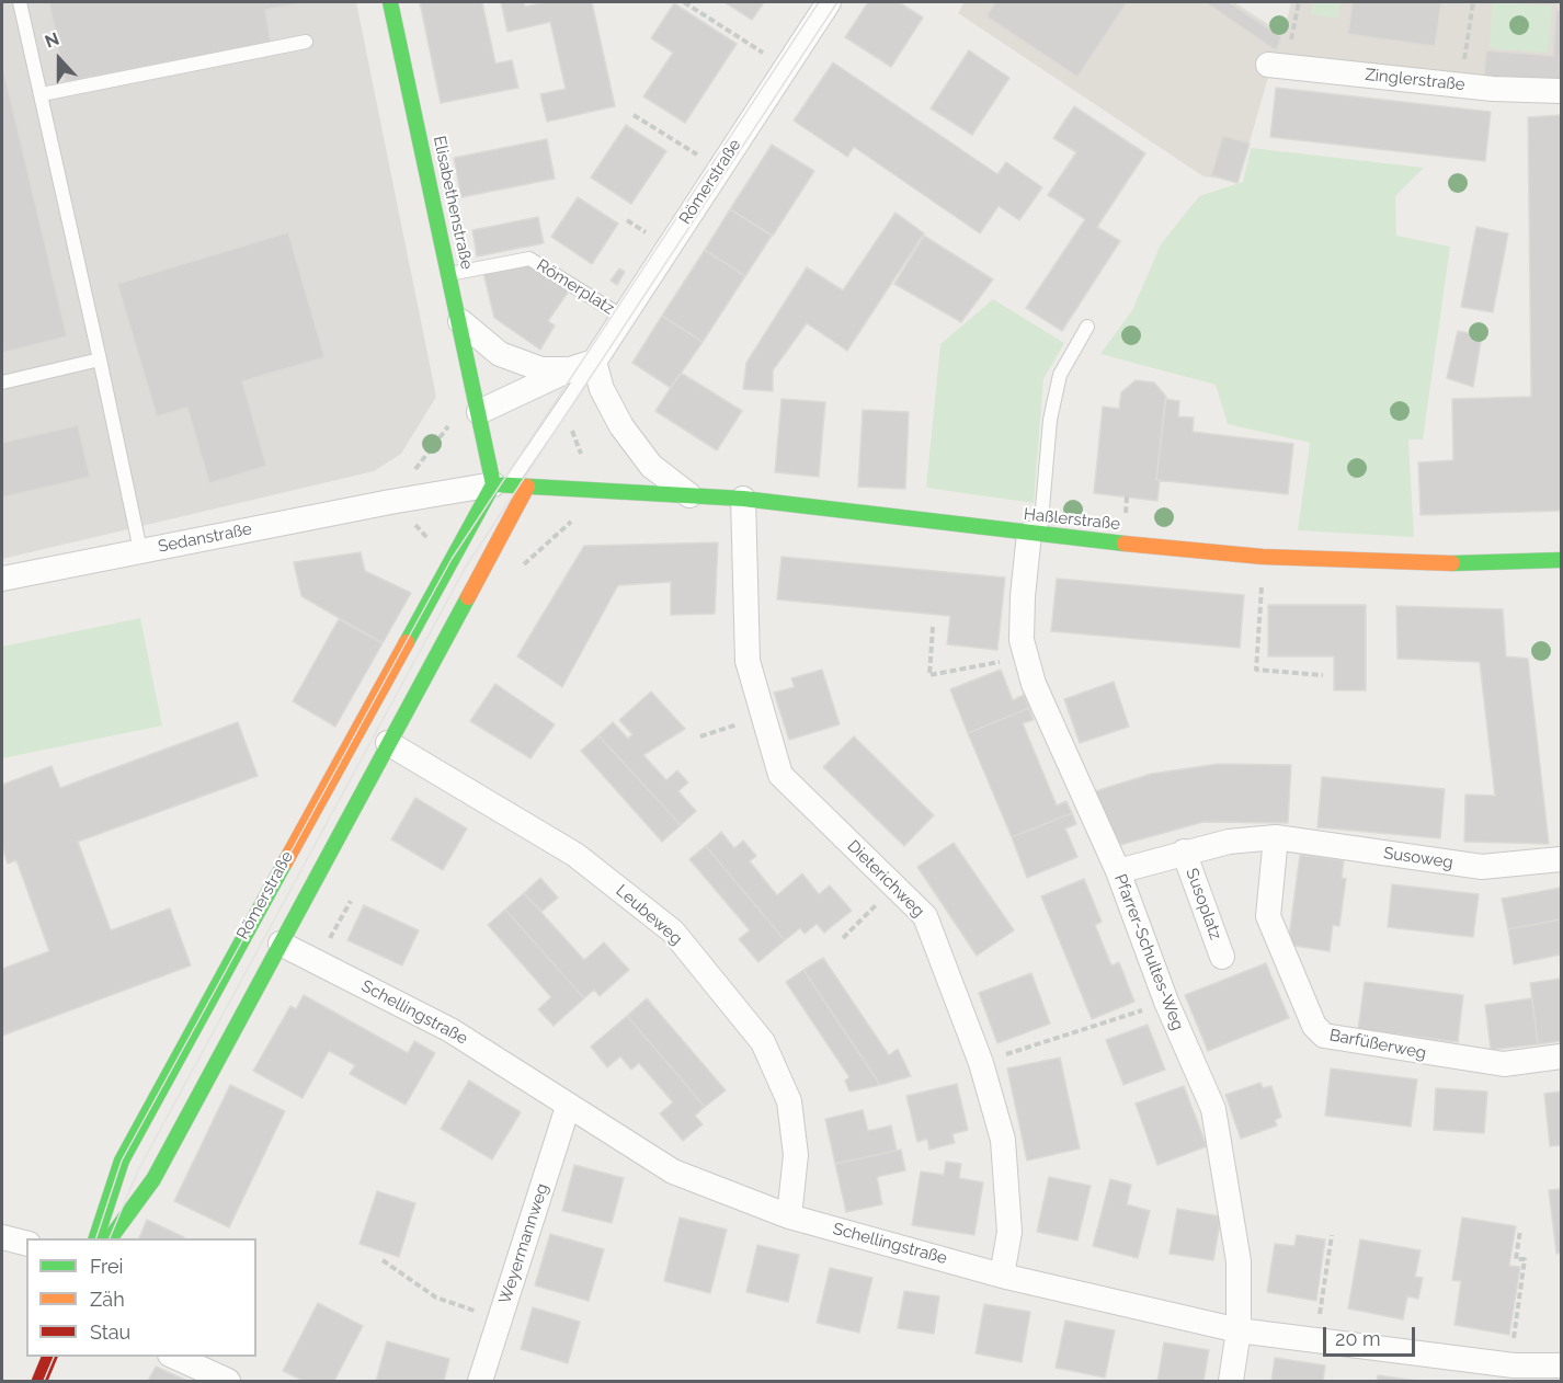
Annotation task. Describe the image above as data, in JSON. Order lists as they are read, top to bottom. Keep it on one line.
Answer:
{"streets":{"street":["Zinglerstraße","Römerstraße","Elisabethenstraße","Haßlerstraße","Sedanstraße","Susoweg","Dieterichweg","Susoplatz","Leubeweg","Pfarrer-Schultes-Weg","Schellingstraße","Barfüßerweg","Weyermannweg"],"lane":["Römerplatz"]},"crossings":[["Römerstraße","Römerplatz"],["Römerstraße","Sedanstraße"],["Elisabethenstraße","Römerplatz"],["Haßlerstraße","Dieterichweg"],["Haßlerstraße","Pfarrer-Schultes-Weg"],["Susoweg","Susoplatz"],["Susoweg","Barfüßerweg"],["Dieterichweg","Schellingstraße"],["Susoplatz","Pfarrer-Schultes-Weg"],["Susoplatz","Barfüßerweg"],["Leubeweg","Schellingstraße"],["Pfarrer-Schultes-Weg","Schellingstraße"],["Schellingstraße","Weyermannweg"]],"legend":["Frei","Zäh","Stau"],"scale_bar":"20 m","north":"top"}
